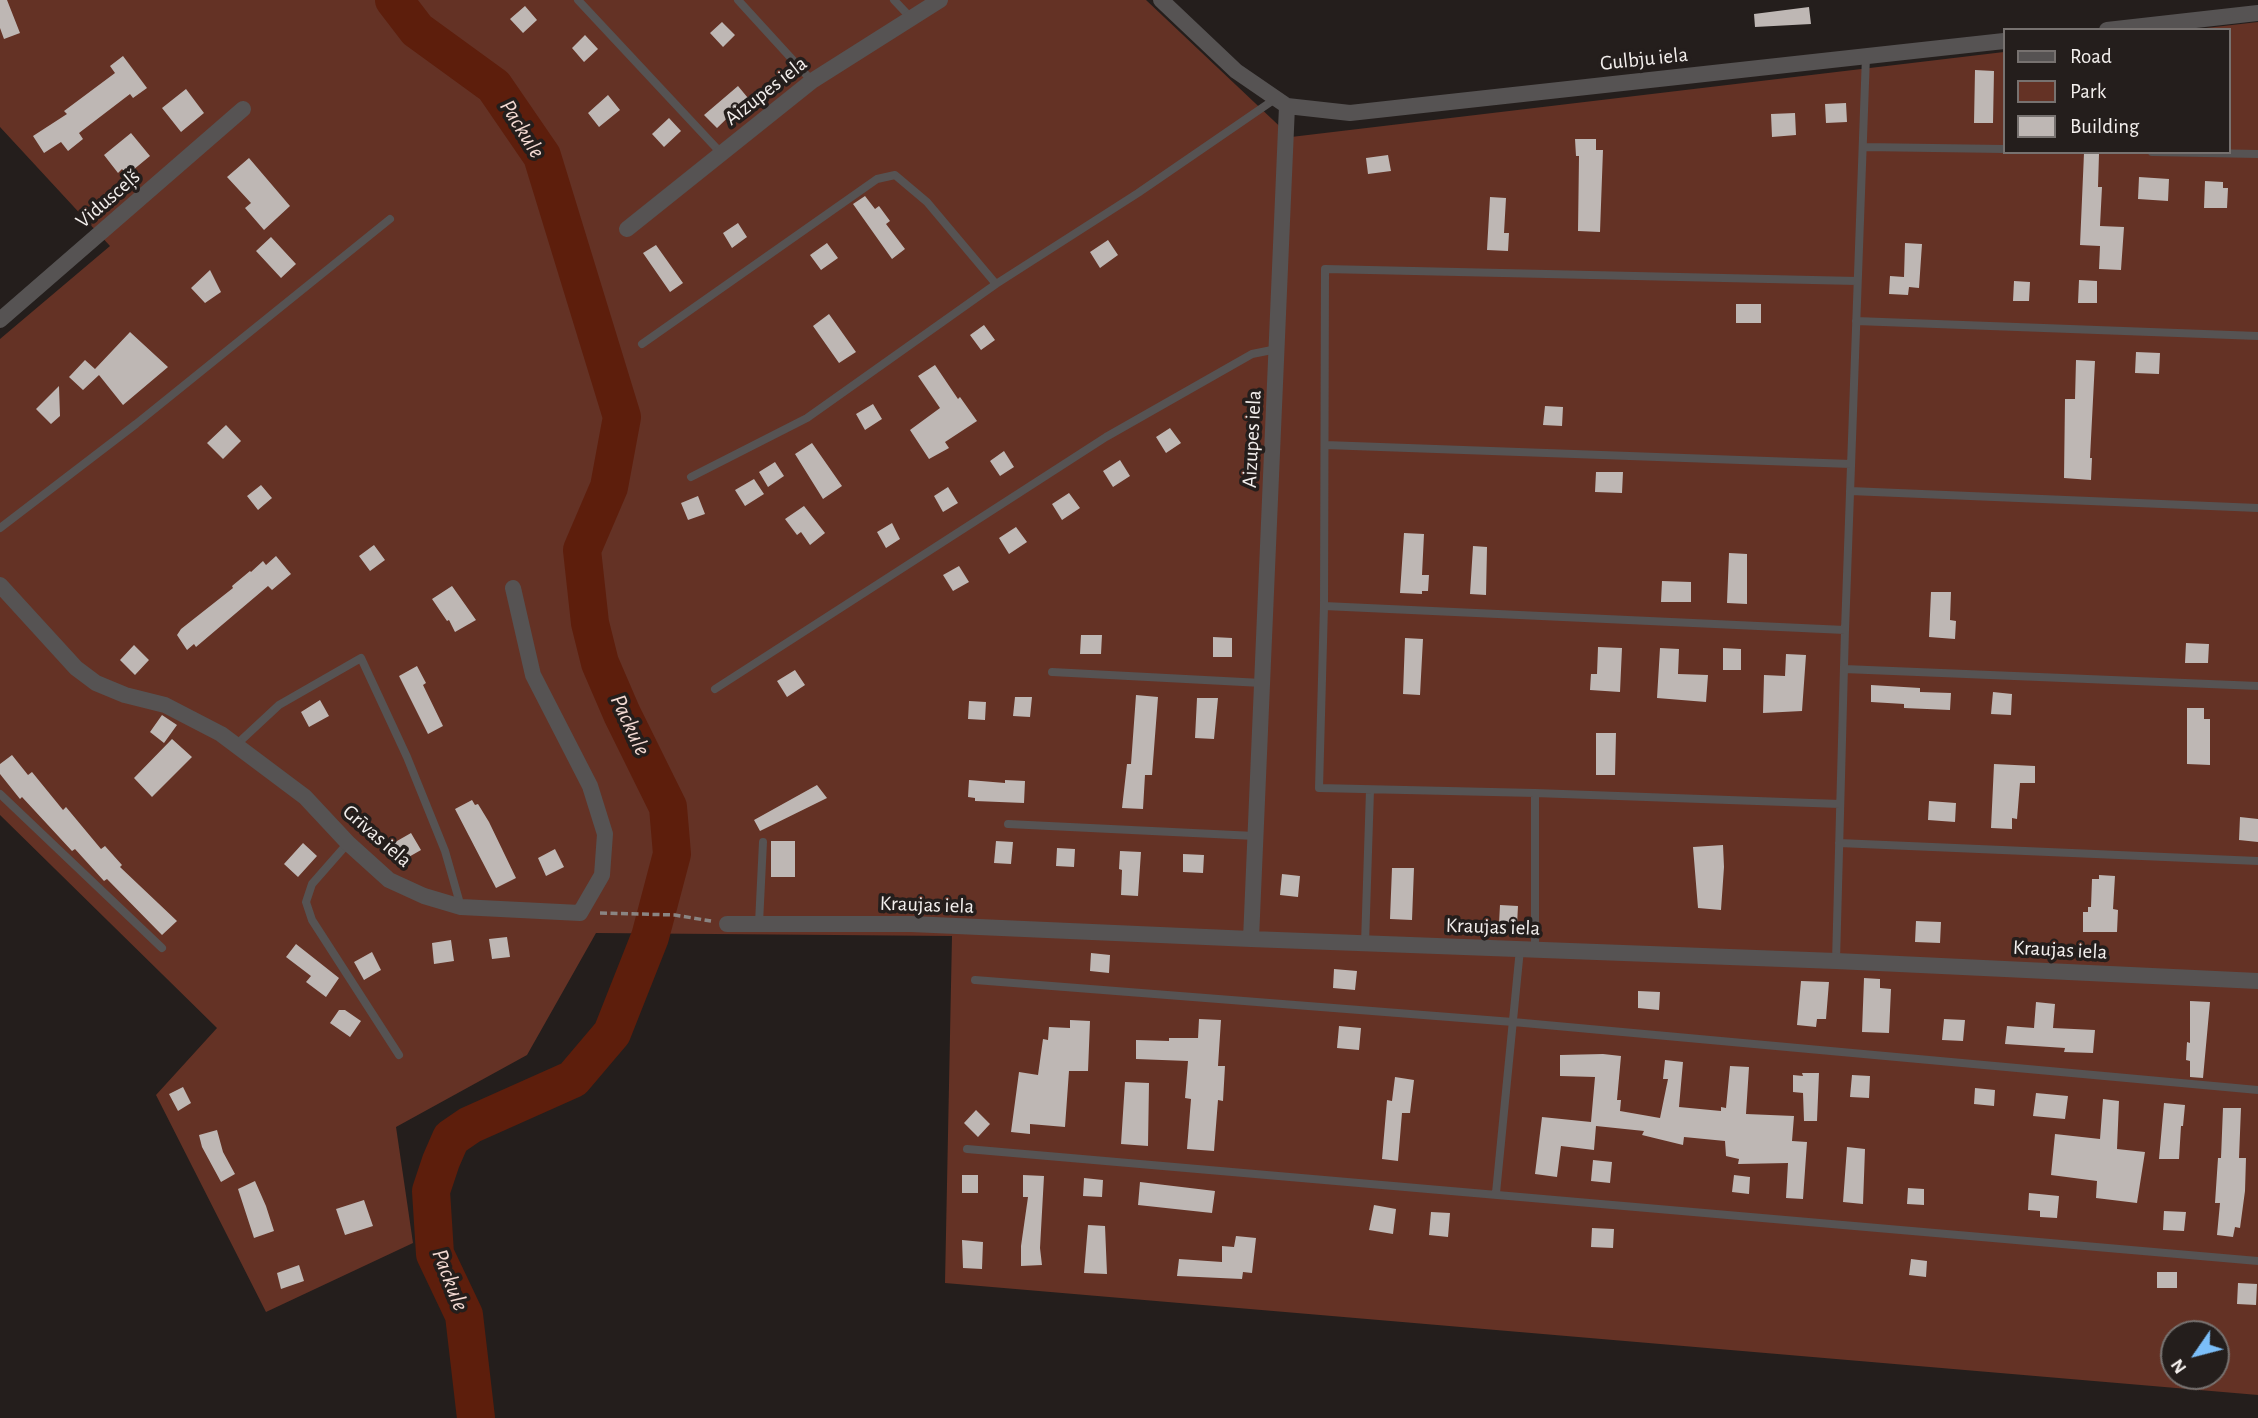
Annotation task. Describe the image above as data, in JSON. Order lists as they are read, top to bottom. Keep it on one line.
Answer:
{"streets":{"street":["Gulbju iela","Aizupes iela","Vidusceļš","Grīvas iela","Kraujas iela"]},"crossings":[["Gulbju iela","Aizupes iela"],["Aizupes iela","Kraujas iela"]],"water":["Packule"],"legend":["Road","Park","Building"],"north":"bottom left"}
